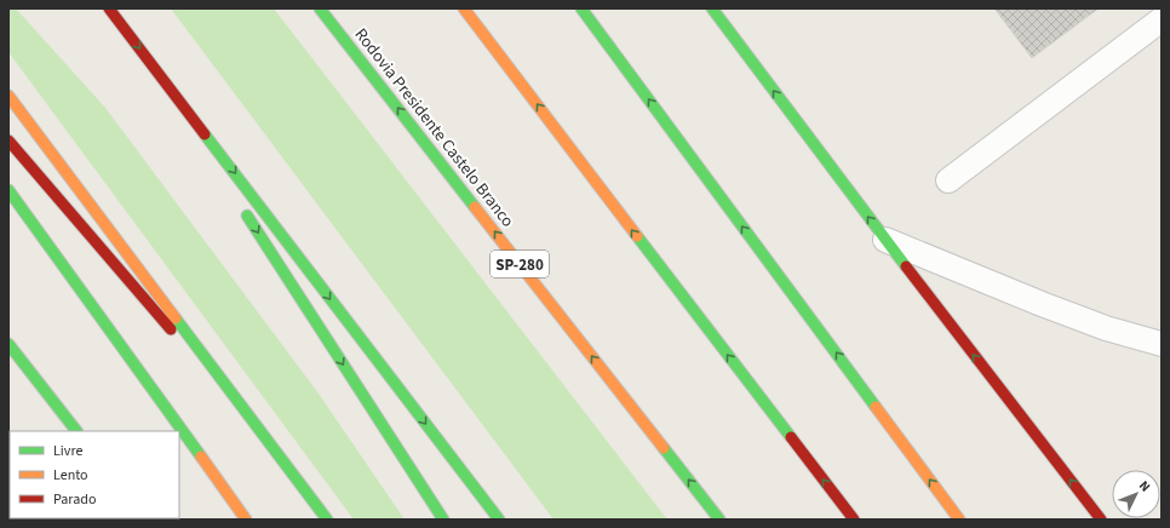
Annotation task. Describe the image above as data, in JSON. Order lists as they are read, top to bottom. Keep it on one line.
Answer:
{"streets":{"main road":["Rodovia Presidente Castelo Branco","SP-280"]},"one_way":["Rodovia Presidente Castelo Branco"],"legend":["Livre","Lento","Parado"],"north":"top right"}
